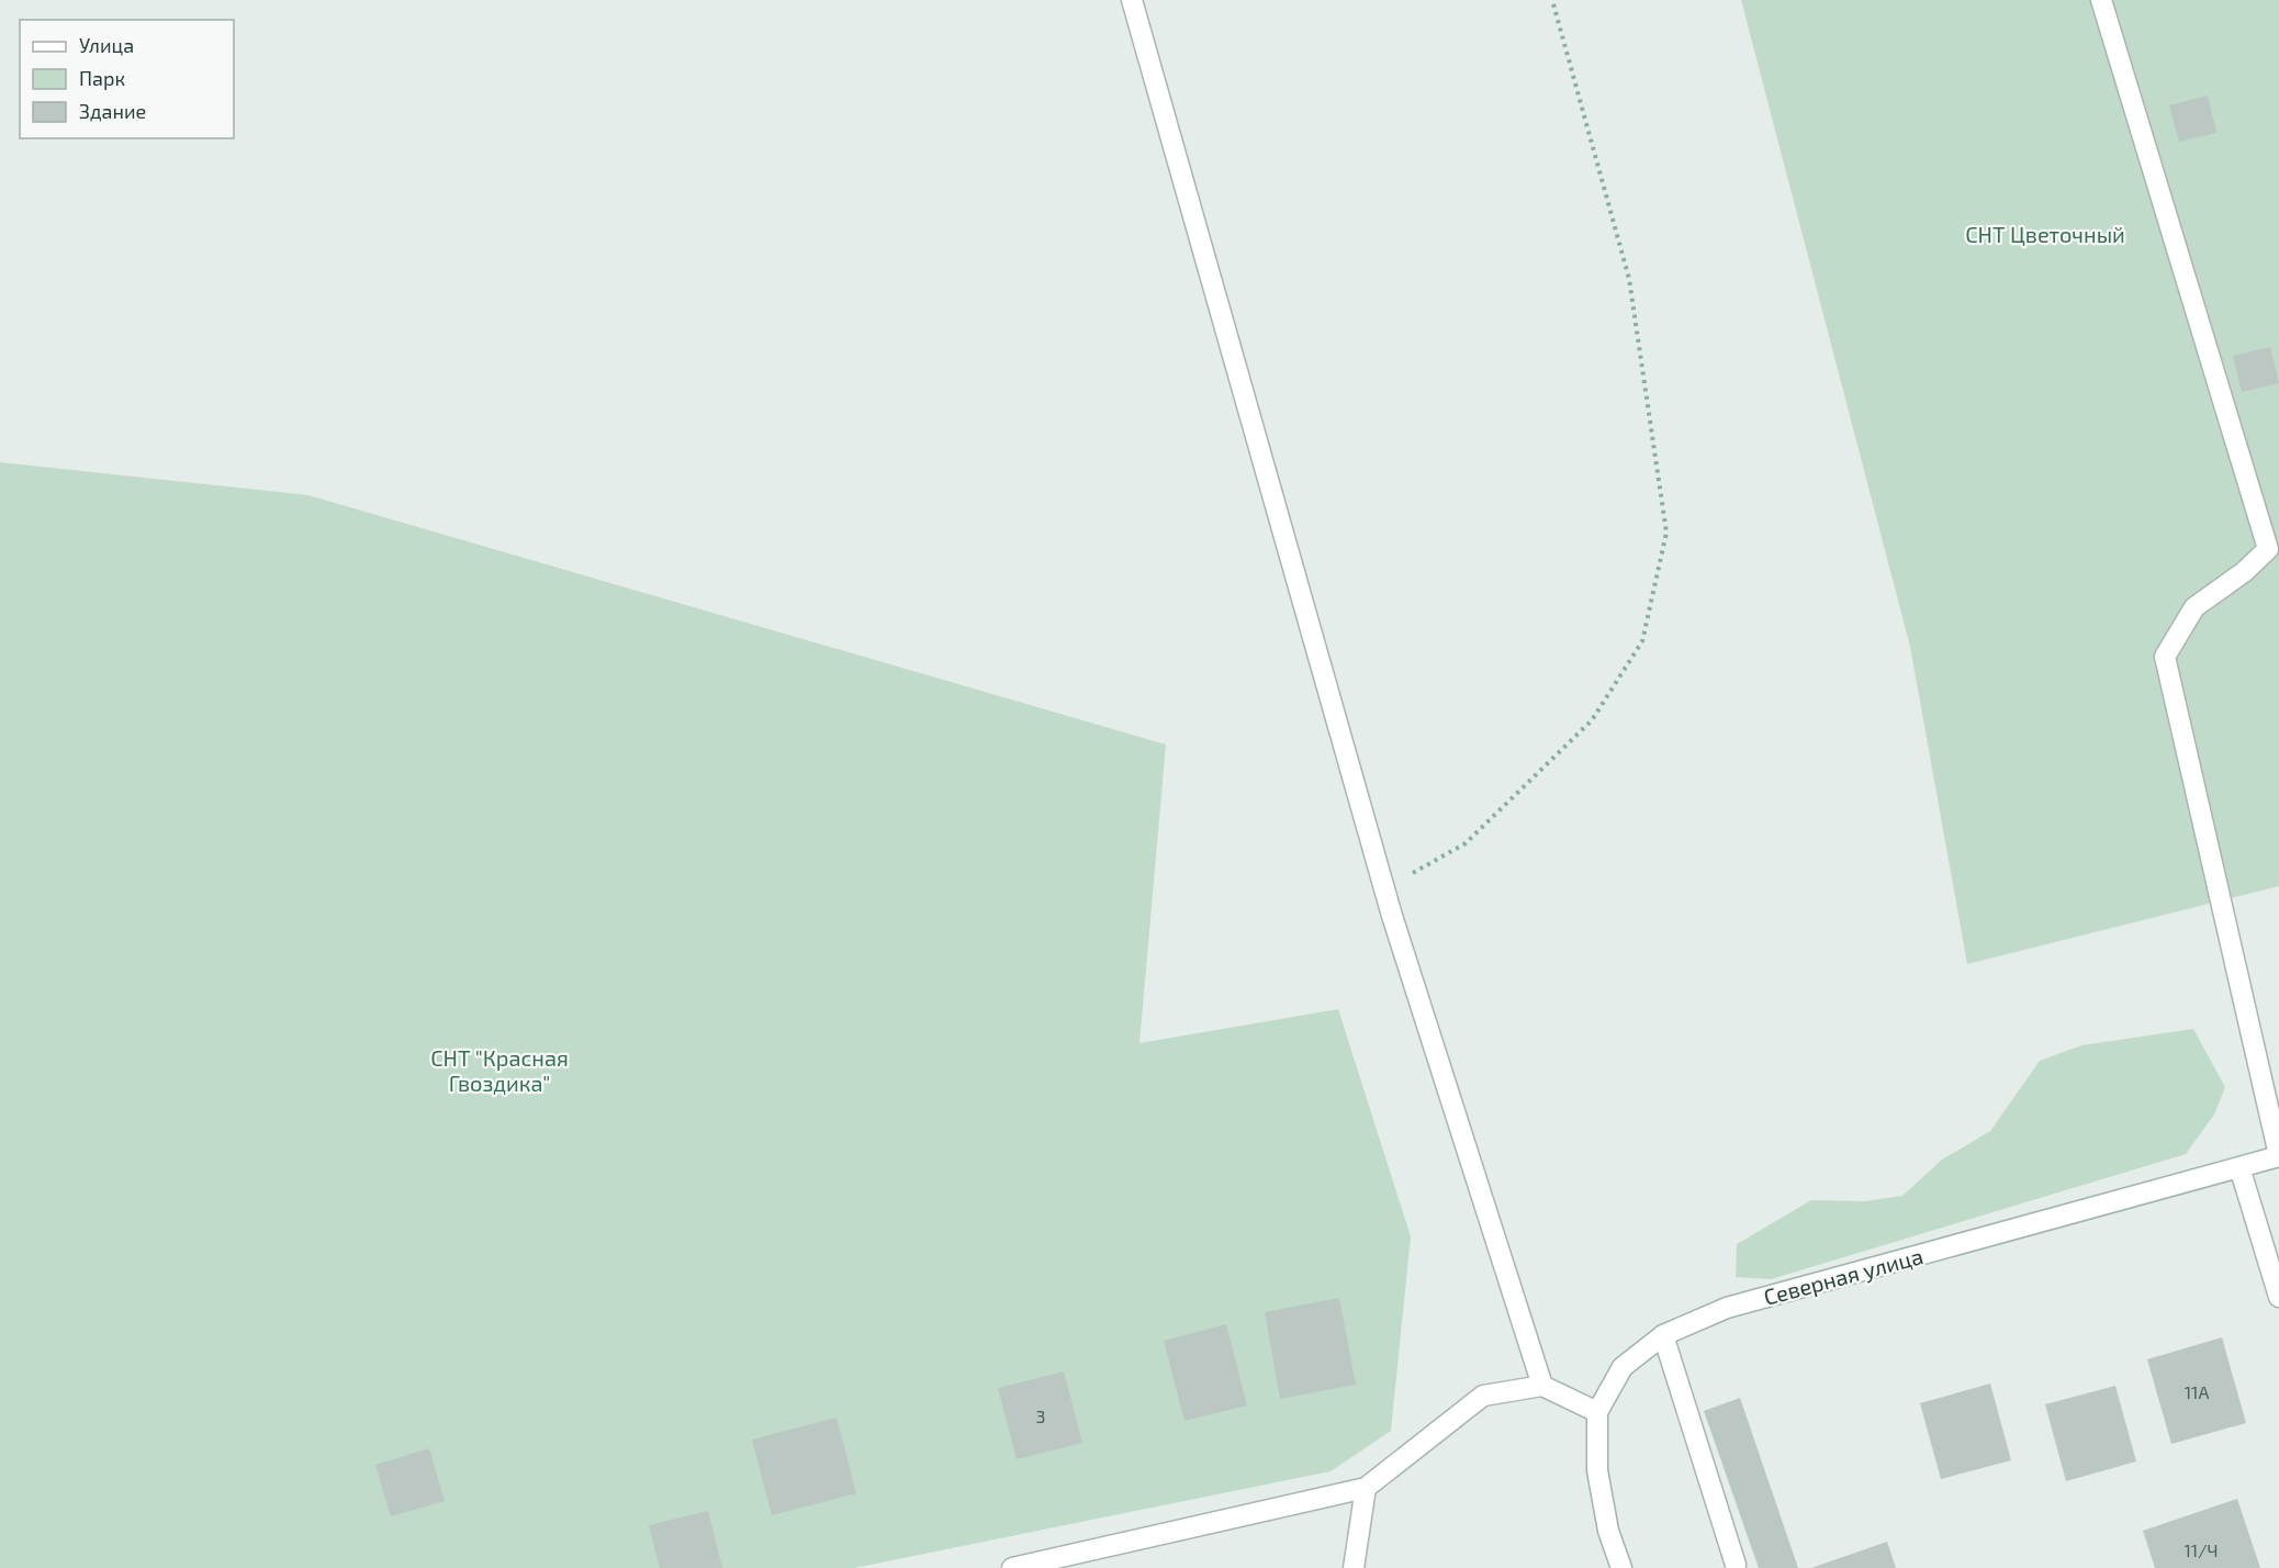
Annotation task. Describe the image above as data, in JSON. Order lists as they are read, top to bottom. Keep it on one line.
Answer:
{"streets":{"street":["Северная улица"]},"parks":["СНТ Цветочный","СНТ \"Красная Гвоздика\""],"house_numbers":["11А","3","11/Ч"],"legend":["Улица","Парк","Здание"]}
